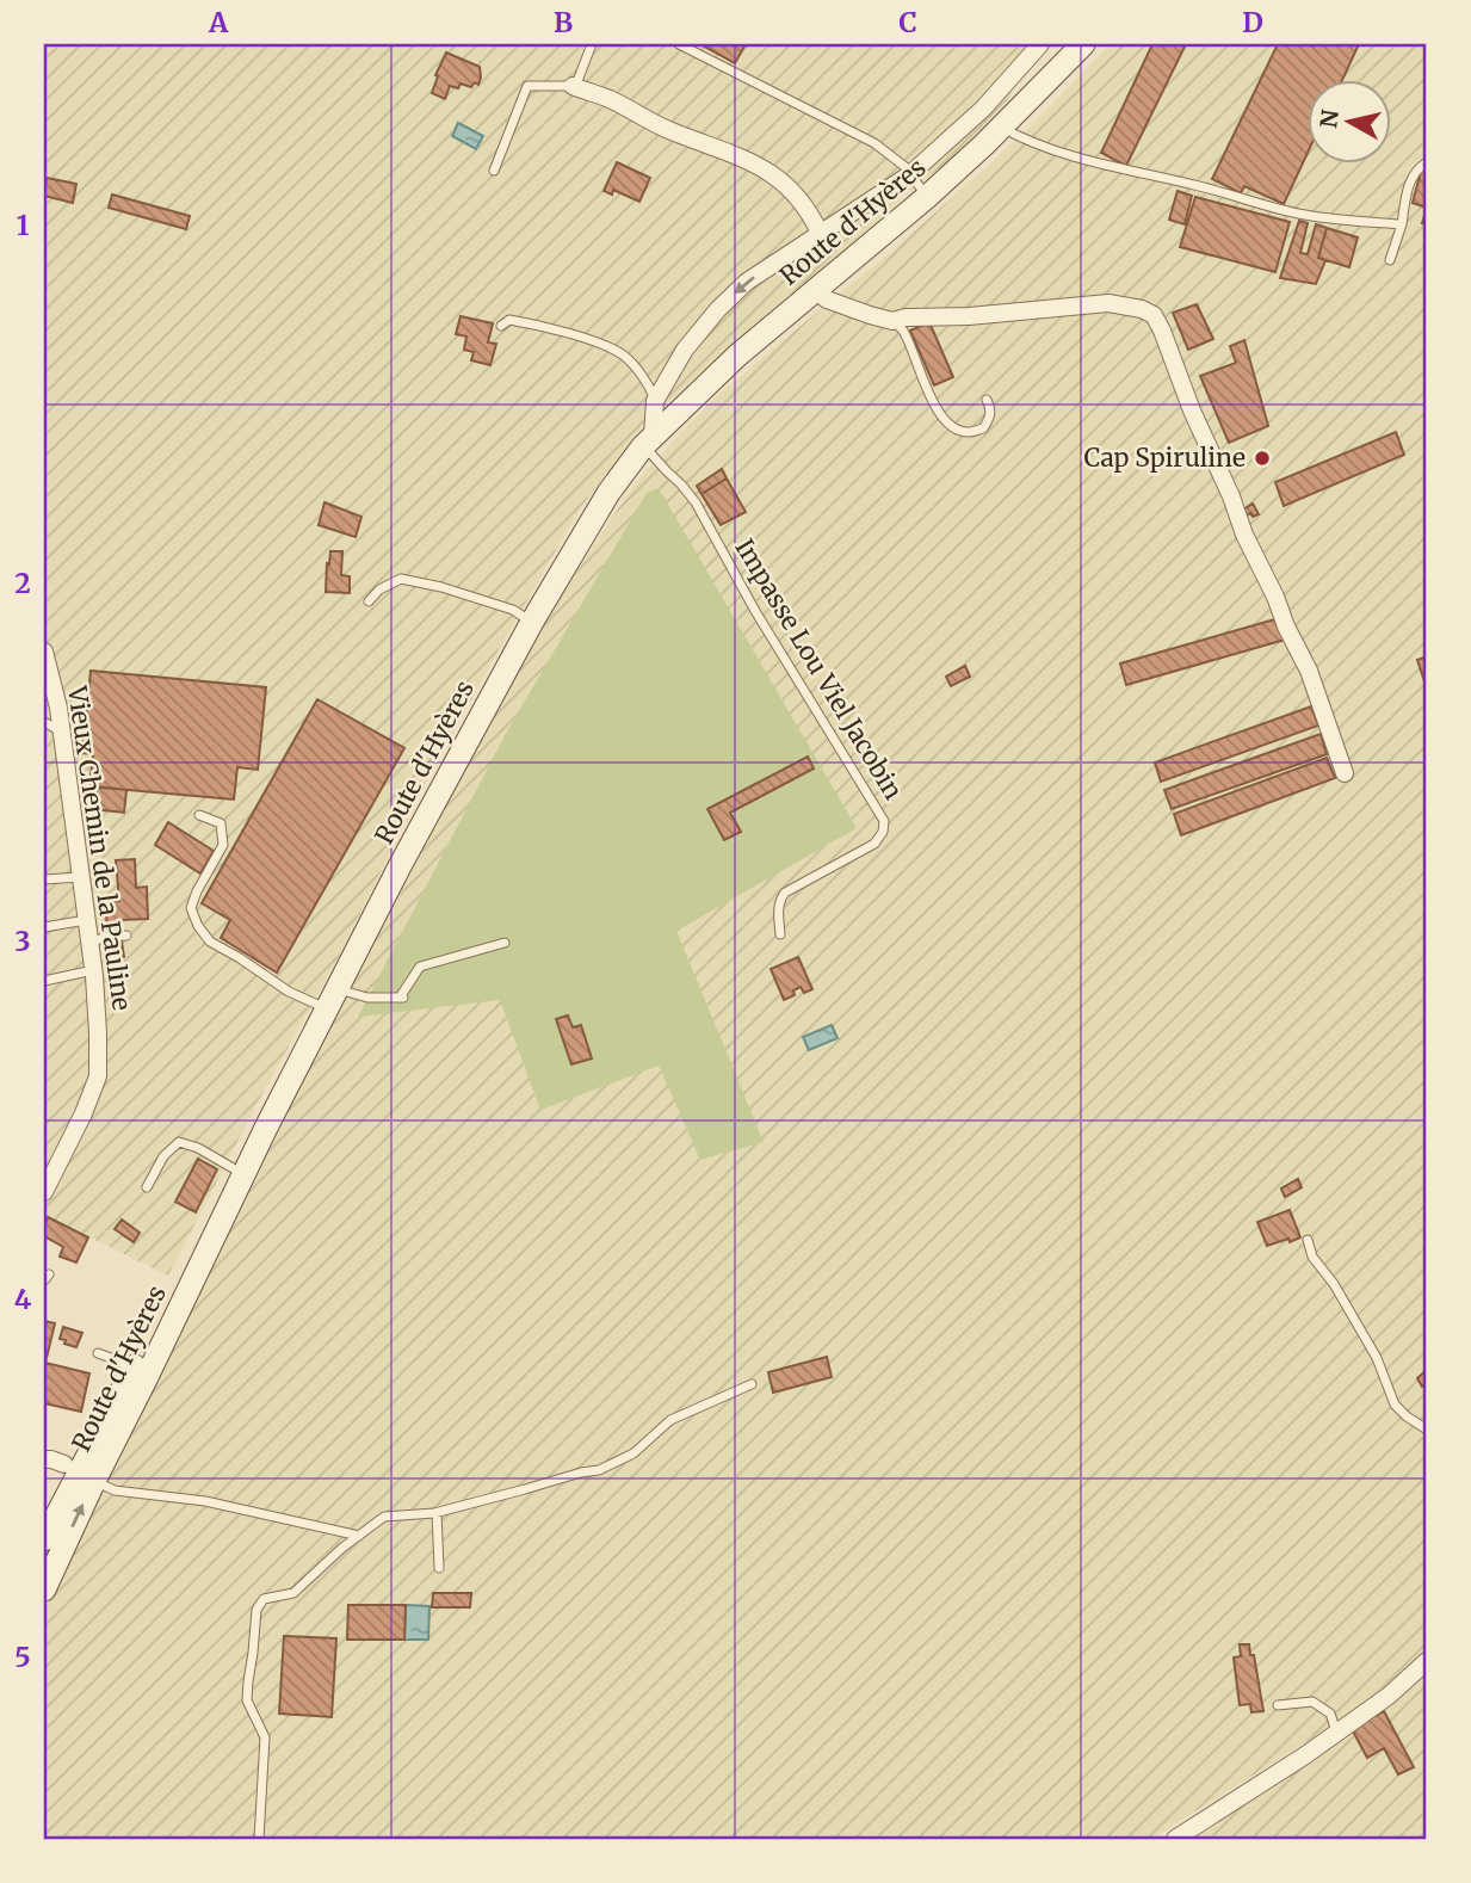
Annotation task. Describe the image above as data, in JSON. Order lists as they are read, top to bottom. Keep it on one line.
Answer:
{"streets":{"main road":["Route d'Hyères"],"street":["Vieux Chemin de la Pauline"],"lane":["Impasse Lou Viel Jacobin"]},"crossings":[["Route d'Hyères","Impasse Lou Viel Jacobin"]],"places":["Cap Spiruline"],"north":"left","grid":{"columns":["A","B","C","D"],"rows":["1","2","3","4","5"]}}
